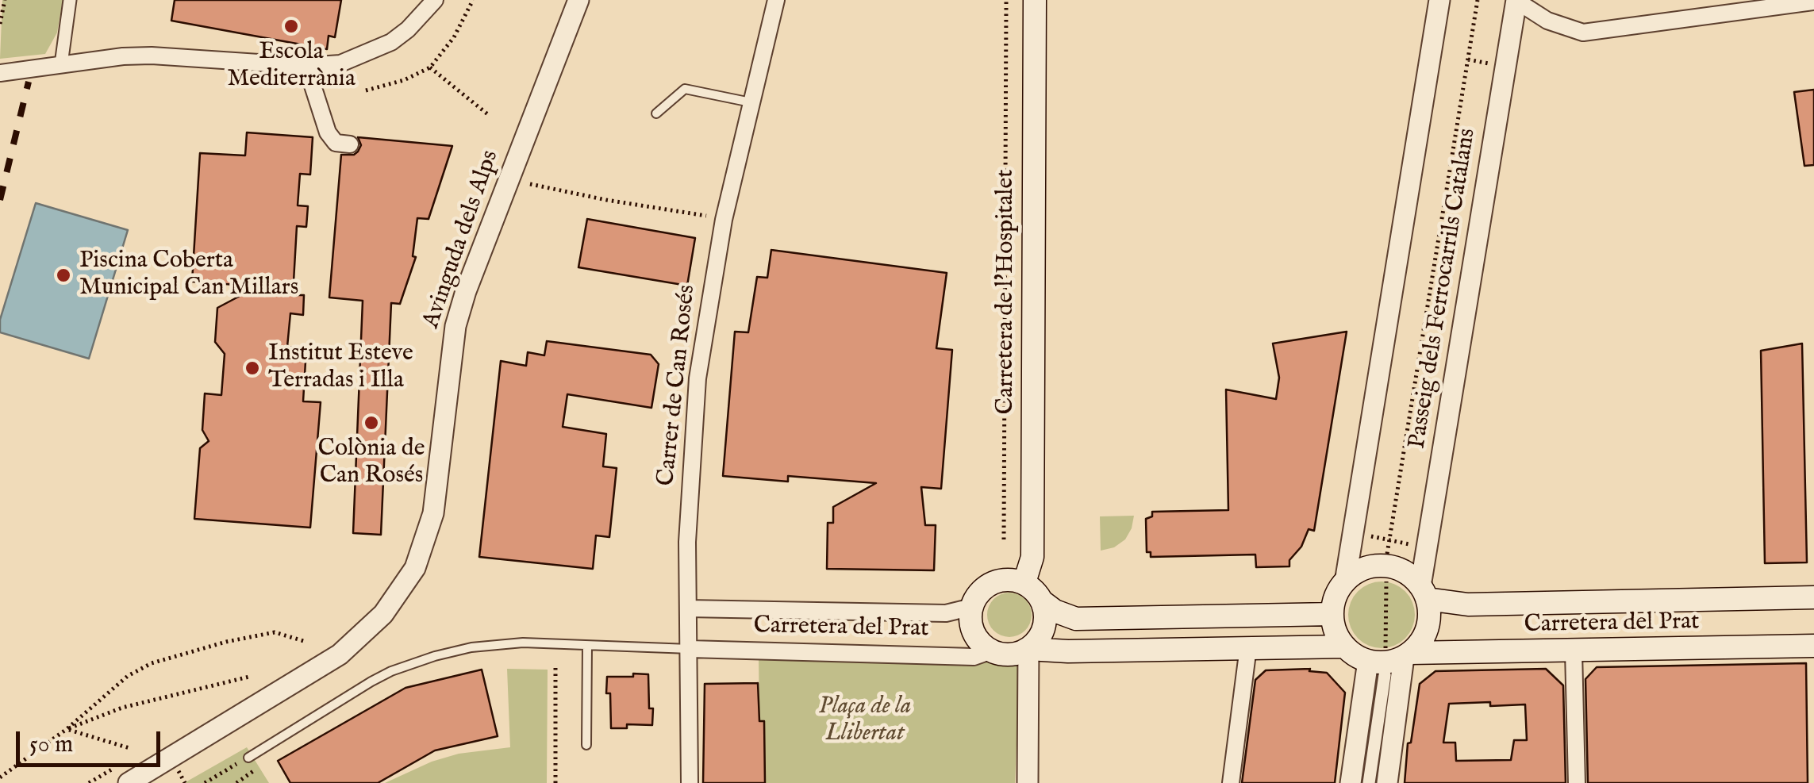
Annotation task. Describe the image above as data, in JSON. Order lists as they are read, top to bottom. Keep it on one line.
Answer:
{"streets":{"main road":["Carretera de l'Hospitalet","Carretera del Prat"],"street":["Avinguda dels Alps","Passeig dels Ferrocarrils Catalans","Carrer de Can Rosés"]},"crossings":[["Passeig dels Ferrocarrils Catalans","Carretera del Prat"],["Carretera de l'Hospitalet","Carretera del Prat"],["Carrer de Can Rosés","Carretera del Prat"]],"parks":["Plaça de la Llibertat"],"places":["Escola Mediterrània","Piscina Coberta Municipal Can Millars","Institut Esteve Terradas i Illa","Colònia de Can Rosés"],"scale_bar":"50 m"}
